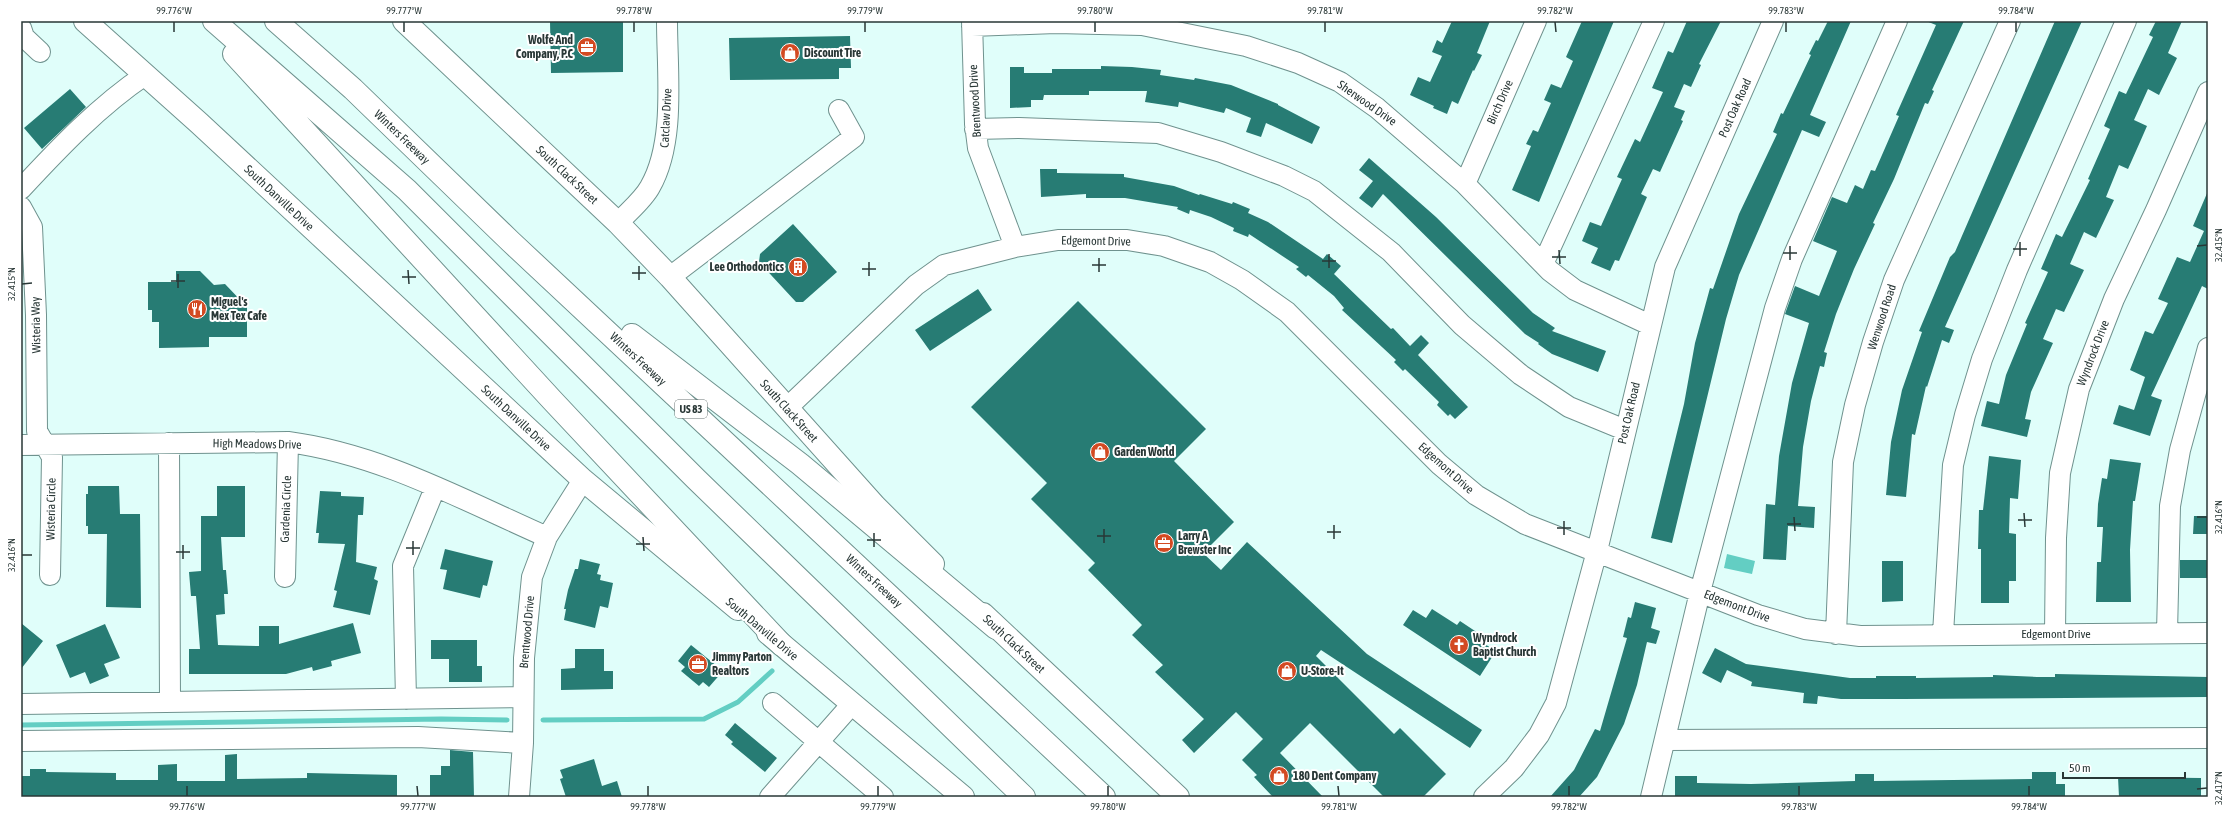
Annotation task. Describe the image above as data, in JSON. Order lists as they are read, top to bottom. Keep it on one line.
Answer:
{"streets":{"main road":["Winters Freeway","South Clack Street","South Danville Drive","US 83"],"street":["Brentwood Drive","Birch Drive","Sherwood Drive","Post Oak Road","Catclaw Drive","Edgemont Drive","Wenwood Road","Wisteria Way","Wyndrock Drive","High Meadows Drive","Wisteria Circle","Gardenia Circle"]},"crossings":[["Brentwood Drive","Sherwood Drive"],["Brentwood Drive","South Danville Drive"],["Brentwood Drive","Edgemont Drive"],["Brentwood Drive","High Meadows Drive"],["Birch Drive","Sherwood Drive"],["Sherwood Drive","Post Oak Road"],["Post Oak Road","Edgemont Drive"],["Catclaw Drive","South Clack Street"],["South Clack Street","Edgemont Drive"],["Edgemont Drive","Wenwood Road"],["Edgemont Drive","Wyndrock Drive"],["Wisteria Way","High Meadows Drive"],["Wisteria Way","Wisteria Circle"],["High Meadows Drive","Wisteria Circle"],["High Meadows Drive","Gardenia Circle"]],"places":{"office":["Wolfe And Company, P.C","Larry A Brewster Inc","Jimmy Parton Realtors"],"shop":["Discount Tire","Garden World","U-Store-It","180 Dent Company"],"building":["Lee Orthodontics"],"restaurant":["Miguel's Mex Tex Cafe"],"church":["Wyndrock Baptist Church"]},"scale_bar":"50 m","coordinates":["99.776°W","99.777°W","99.778°W","99.779°W","99.780°W","99.781°W","99.782°W","99.783°W","99.784°W","32.415°N","32.416°N","32.417°N"]}
